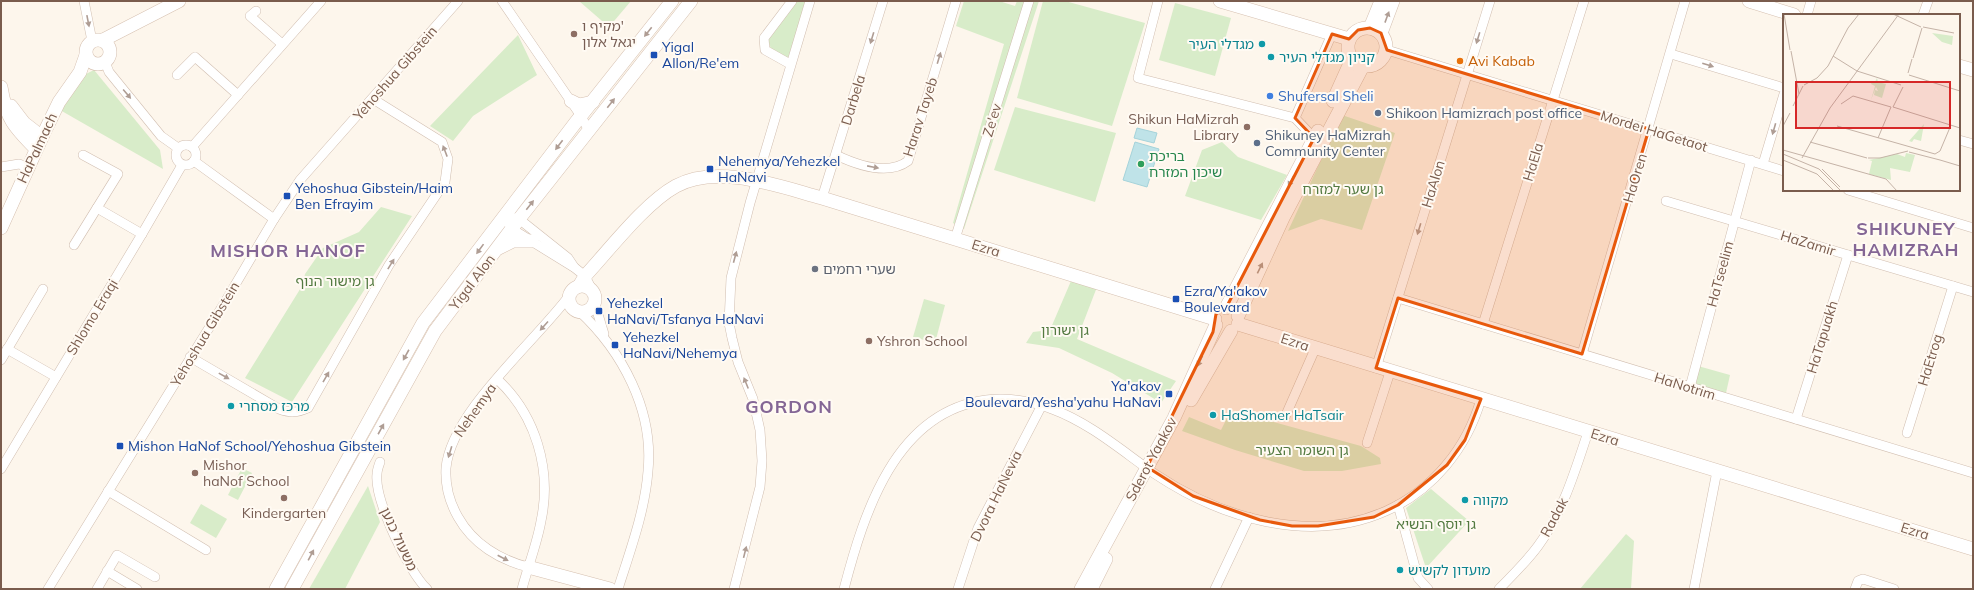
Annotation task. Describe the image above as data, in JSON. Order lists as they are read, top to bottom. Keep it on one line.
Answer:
{"streets":{"street":["Yehoshua Gibstein","Darbela","Harav Tayeb","Ze'ev","Mordei HaGetaot","HaPalmach","HaEla","HaOren","HaAlon","HaZamir","Ezra","HaTseelim","Yigal Alon","Shlomo Eraqi","HaTapuakh","HaEtrog","HaNotrim","Nehemya","Sderot Yaakov","Dvora HaNevia","Radak","משעול כנען"]},"crossings":[["Darbela","Harav Tayeb"],["Darbela","Ezra"],["Ze'ev","Ezra"],["Mordei HaGetaot","HaEla"],["Mordei HaGetaot","HaOren"],["Mordei HaGetaot","HaAlon"],["Mordei HaGetaot","HaTseelim"],["Mordei HaGetaot","Sderot Yaakov"],["HaEla","HaNotrim"],["HaOren","HaNotrim"],["HaAlon","Ezra"],["HaAlon","HaNotrim"],["HaZamir","HaTseelim"],["HaZamir","HaTapuakh"],["HaZamir","HaEtrog"],["Ezra","Sderot Yaakov"],["Ezra","Radak"],["HaTseelim","HaNotrim"],["HaTapuakh","HaNotrim"]],"one_way":["Harav Tayeb","HaAlon"],"districts":["SHIKUNEY HAMIZRAH","MISHOR HANOF","GORDON"],"parks":["גן שער למזרח","גן מישור הנוף","גן ישורון","גן השומר הצעיר","גן יוסף הנשיא"],"places":{"other":["מקיף ו' יגאל אלון","מגדלי העיר","קניון מגדלי העיר","Avi Kabab","Shufersal Sheli","Shikoon Hamizrach post office","Shikun HaMizrah Library","Shikuney HaMizrah Community Center","בריכת שיכון המזרח","שערי רחמים","Yshron School","מרכז מסחרי","HaShomer HaTsair","Mishor haNof School","Kindergarten","מקווה","מועדון לקשיש"],"transit":["Yigal Allon/Re'em","Nehemya/Yehezkel HaNavi","Yehoshua Gibstein/Haim Ben Efrayim","Ezra/Ya'akov Boulevard","Yehezkel HaNavi/Tsfanya HaNavi","Yehezkel HaNavi/Nehemya","Ya'akov Boulevard/Yesha'yahu HaNavi","Mishon HaNof School/Yehoshua Gibstein"]}}
